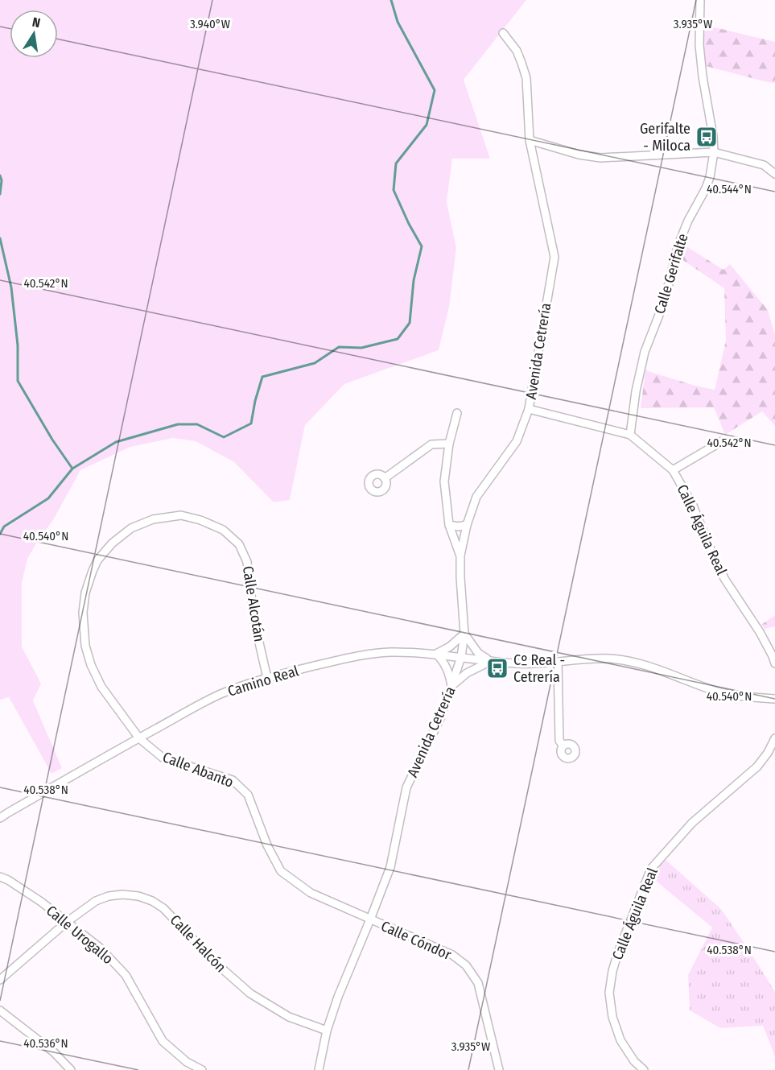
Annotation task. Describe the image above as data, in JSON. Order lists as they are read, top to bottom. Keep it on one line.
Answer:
{"streets":{"street":["Calle Gerifalte","Avenida Cetrería","Calle Águila Real","Calle Alcotán","Camino Real","Calle Abanto","Calle Urogallo","Calle Cóndor","Calle Halcón"]},"crossings":[["Calle Gerifalte","Calle Águila Real"],["Avenida Cetrería","Calle Águila Real"],["Avenida Cetrería","Camino Real"],["Avenida Cetrería","Calle Abanto"],["Avenida Cetrería","Calle Cóndor"],["Avenida Cetrería","Calle Halcón"],["Calle Alcotán","Camino Real"],["Calle Alcotán","Calle Abanto"],["Camino Real","Calle Abanto"],["Calle Abanto","Calle Cóndor"],["Calle Urogallo","Calle Halcón"]],"places":{"bus stop":["Gerifalte - Miloca","Cº Real - Cetrería"]},"north":"top","coordinates":["3.940°W","3.935°W","40.544°N","40.542°N","40.540°N","40.538°N","40.536°N"]}
